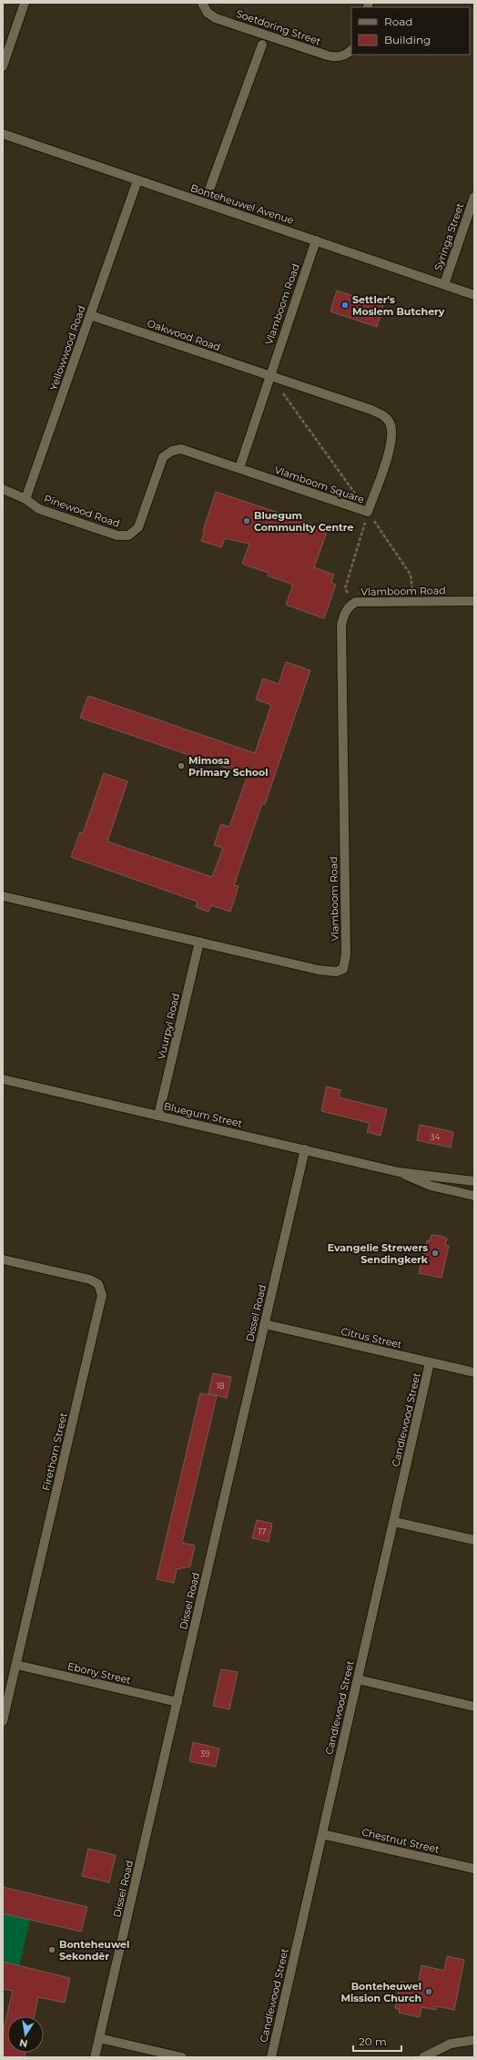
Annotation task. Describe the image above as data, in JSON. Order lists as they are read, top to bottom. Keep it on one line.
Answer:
{"streets":{"street":["Soetdoring Street","Bonteheuwel Avenue","Syringa Street","Vlamboom Road","Oakwood Road","Yellowwood Road","Vlamboom Square","Pinewood Road","Vuurpyl Road","Bluegum Street","Dissel Road","Citrus Street","Candlewood Street","Firethorn Street","Ebony Street","Chestnut Street"]},"crossings":[["Bonteheuwel Avenue","Syringa Street"],["Bonteheuwel Avenue","Vlamboom Road"],["Bonteheuwel Avenue","Yellowwood Road"],["Vlamboom Road","Oakwood Road"],["Vlamboom Road","Vlamboom Square"],["Vlamboom Road","Vuurpyl Road"],["Oakwood Road","Yellowwood Road"],["Oakwood Road","Vlamboom Square"],["Yellowwood Road","Pinewood Road"],["Vlamboom Square","Pinewood Road"],["Vuurpyl Road","Bluegum Street"],["Bluegum Street","Dissel Road"],["Dissel Road","Citrus Street"],["Dissel Road","Ebony Street"],["Citrus Street","Candlewood Street"],["Candlewood Street","Chestnut Street"],["Firethorn Street","Ebony Street"]],"places":["Settler's Moslem Butchery","Bluegum Community Centre","Mimosa Primary School","Evangelie Strewers Sendingkerk","Bonteheuwel Sekondêr","Bonteheuwel Mission Church"],"house_numbers":["34","18","17","39"],"legend":["Road","Building"],"scale_bar":"20 m","north":"bottom"}
